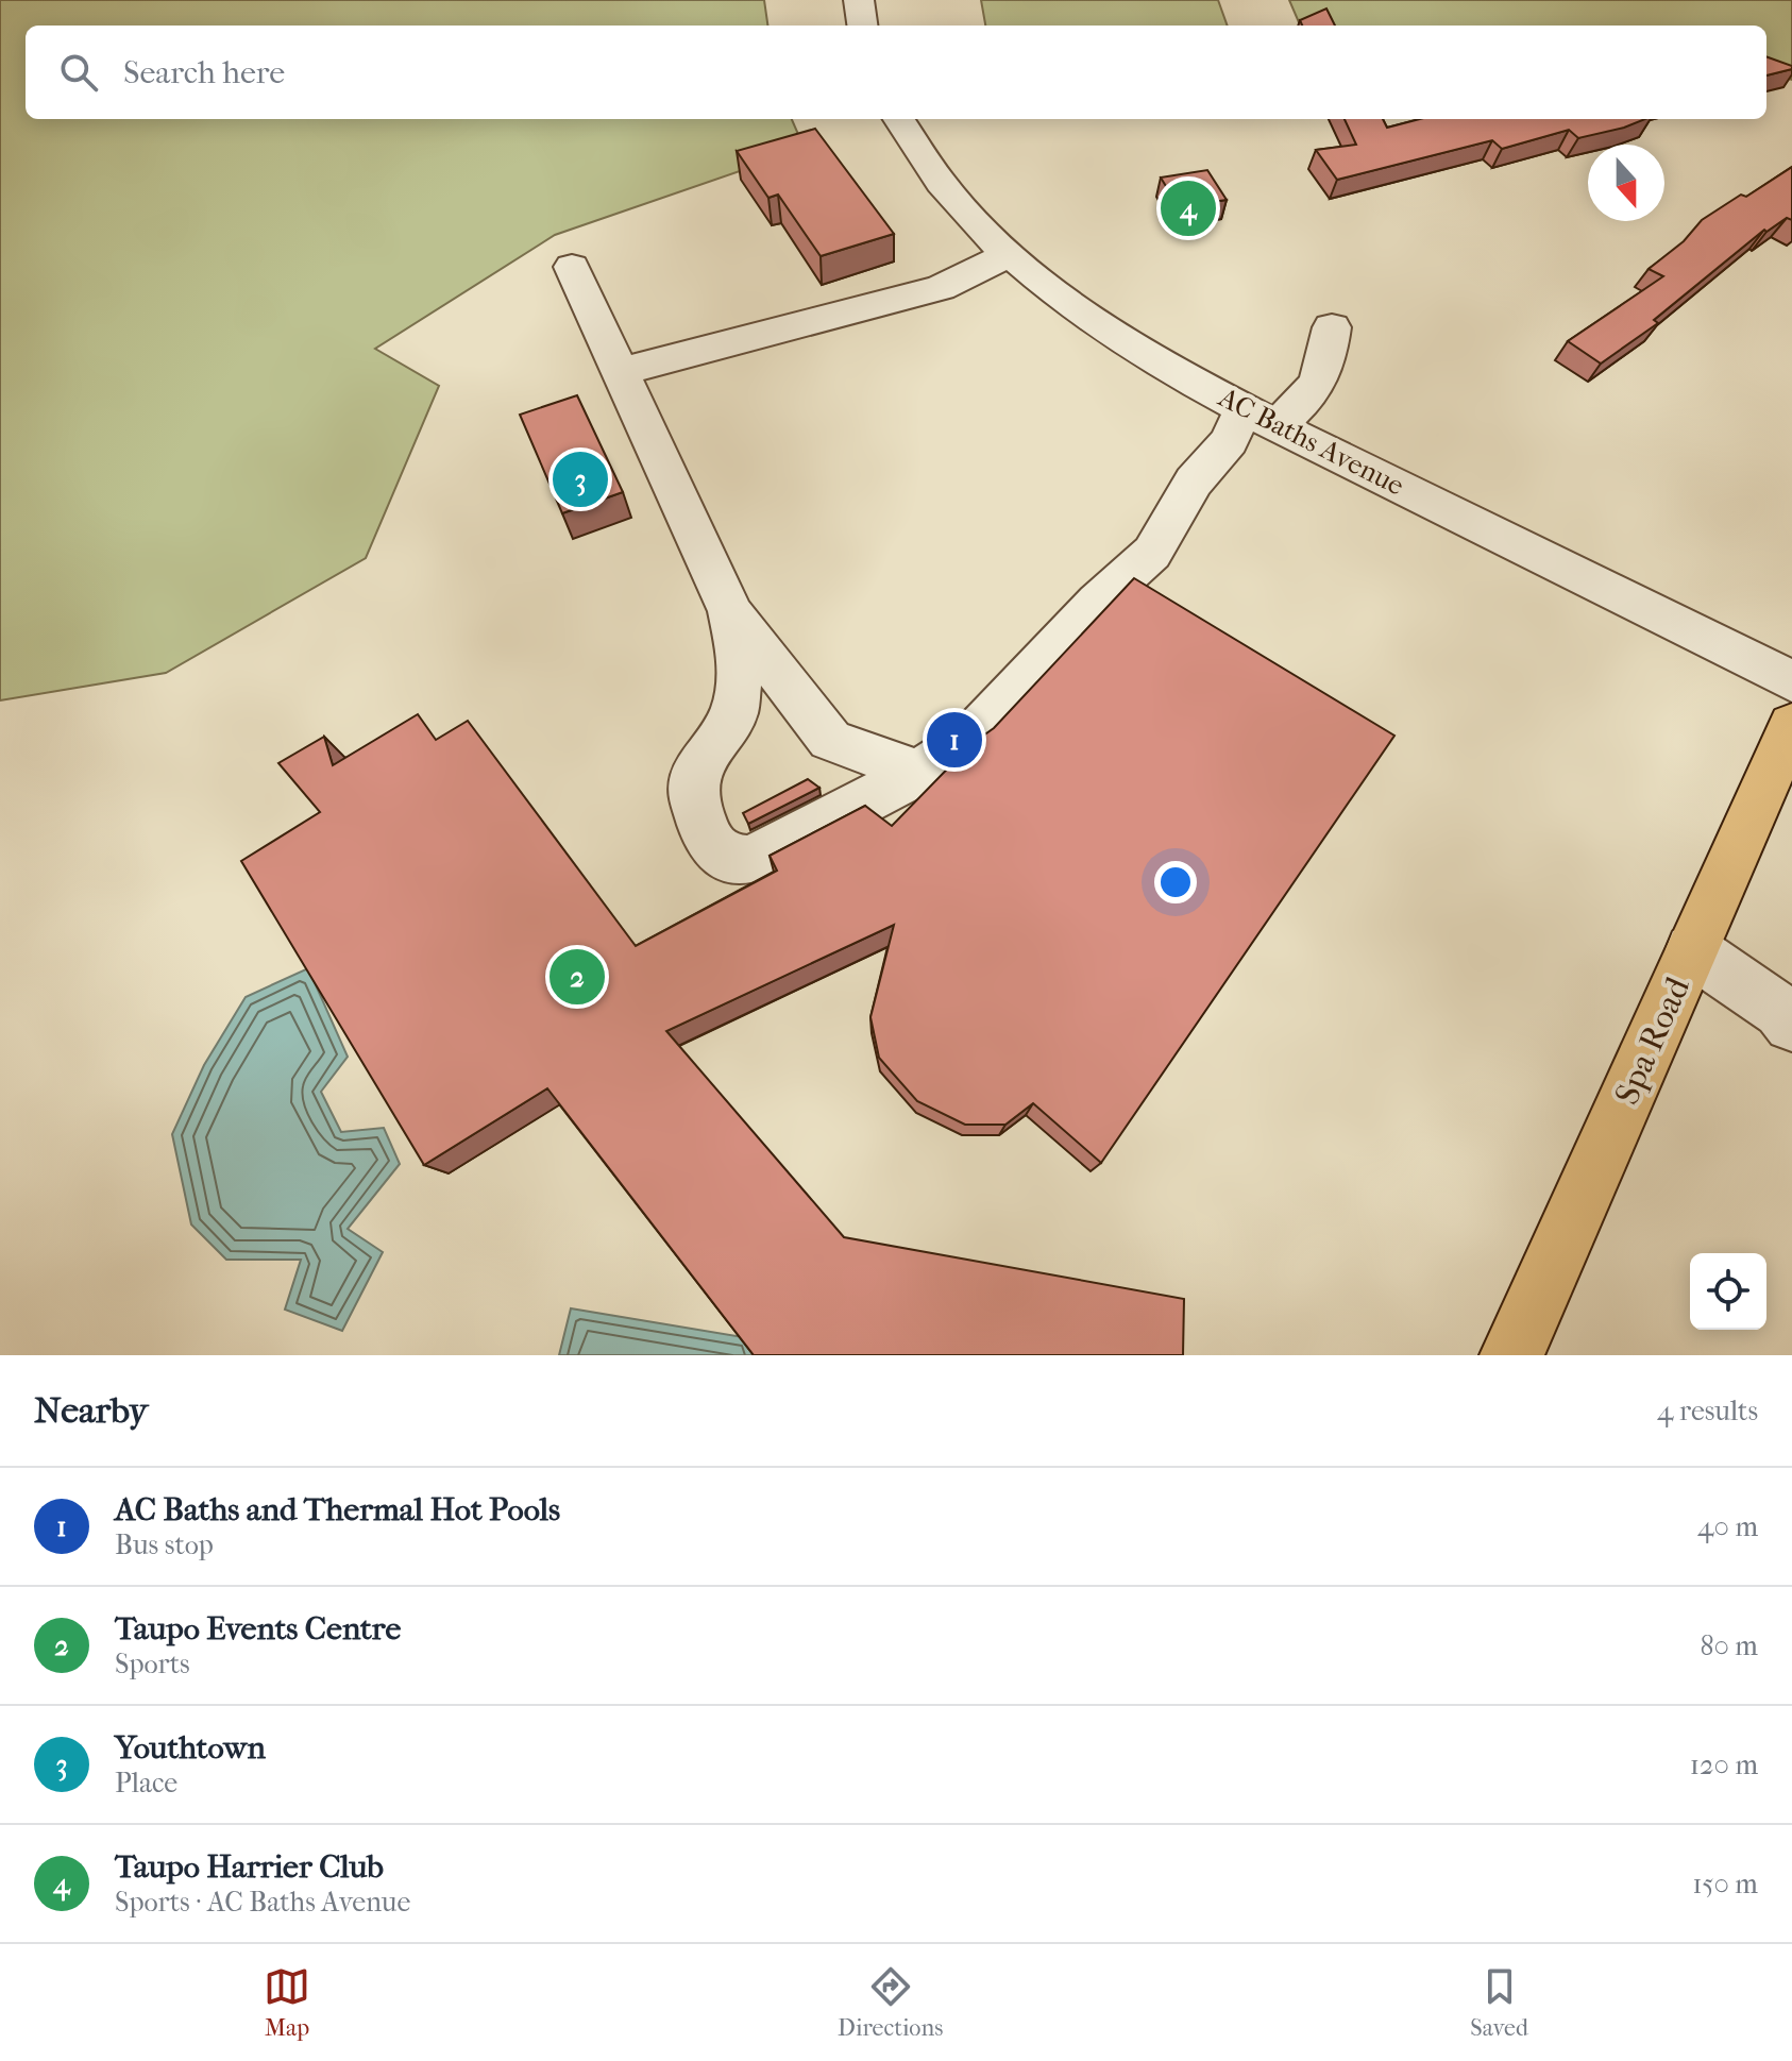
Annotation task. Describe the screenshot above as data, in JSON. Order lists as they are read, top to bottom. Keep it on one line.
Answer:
{"streets":{"main road":["Spa Road"],"street":["AC Baths Avenue"]},"north":"bottom","page":{"search":"Search here","pins":["4","3","1","2"],"heading":["Nearby","4 results"],"list":[{"mark":"1","name":"AC Baths and Thermal Hot Pools","note":"Bus stop","value":"40 m"},{"mark":"2","name":"Taupo Events Centre","note":"Sports","value":"80 m"},{"mark":"3","name":"Youthtown","note":"Place","value":"120 m"},{"mark":"4","name":"Taupo Harrier Club","note":"Sports · AC Baths Avenue","value":"150 m"}],"nav":["Map","Directions","Saved"]}}
